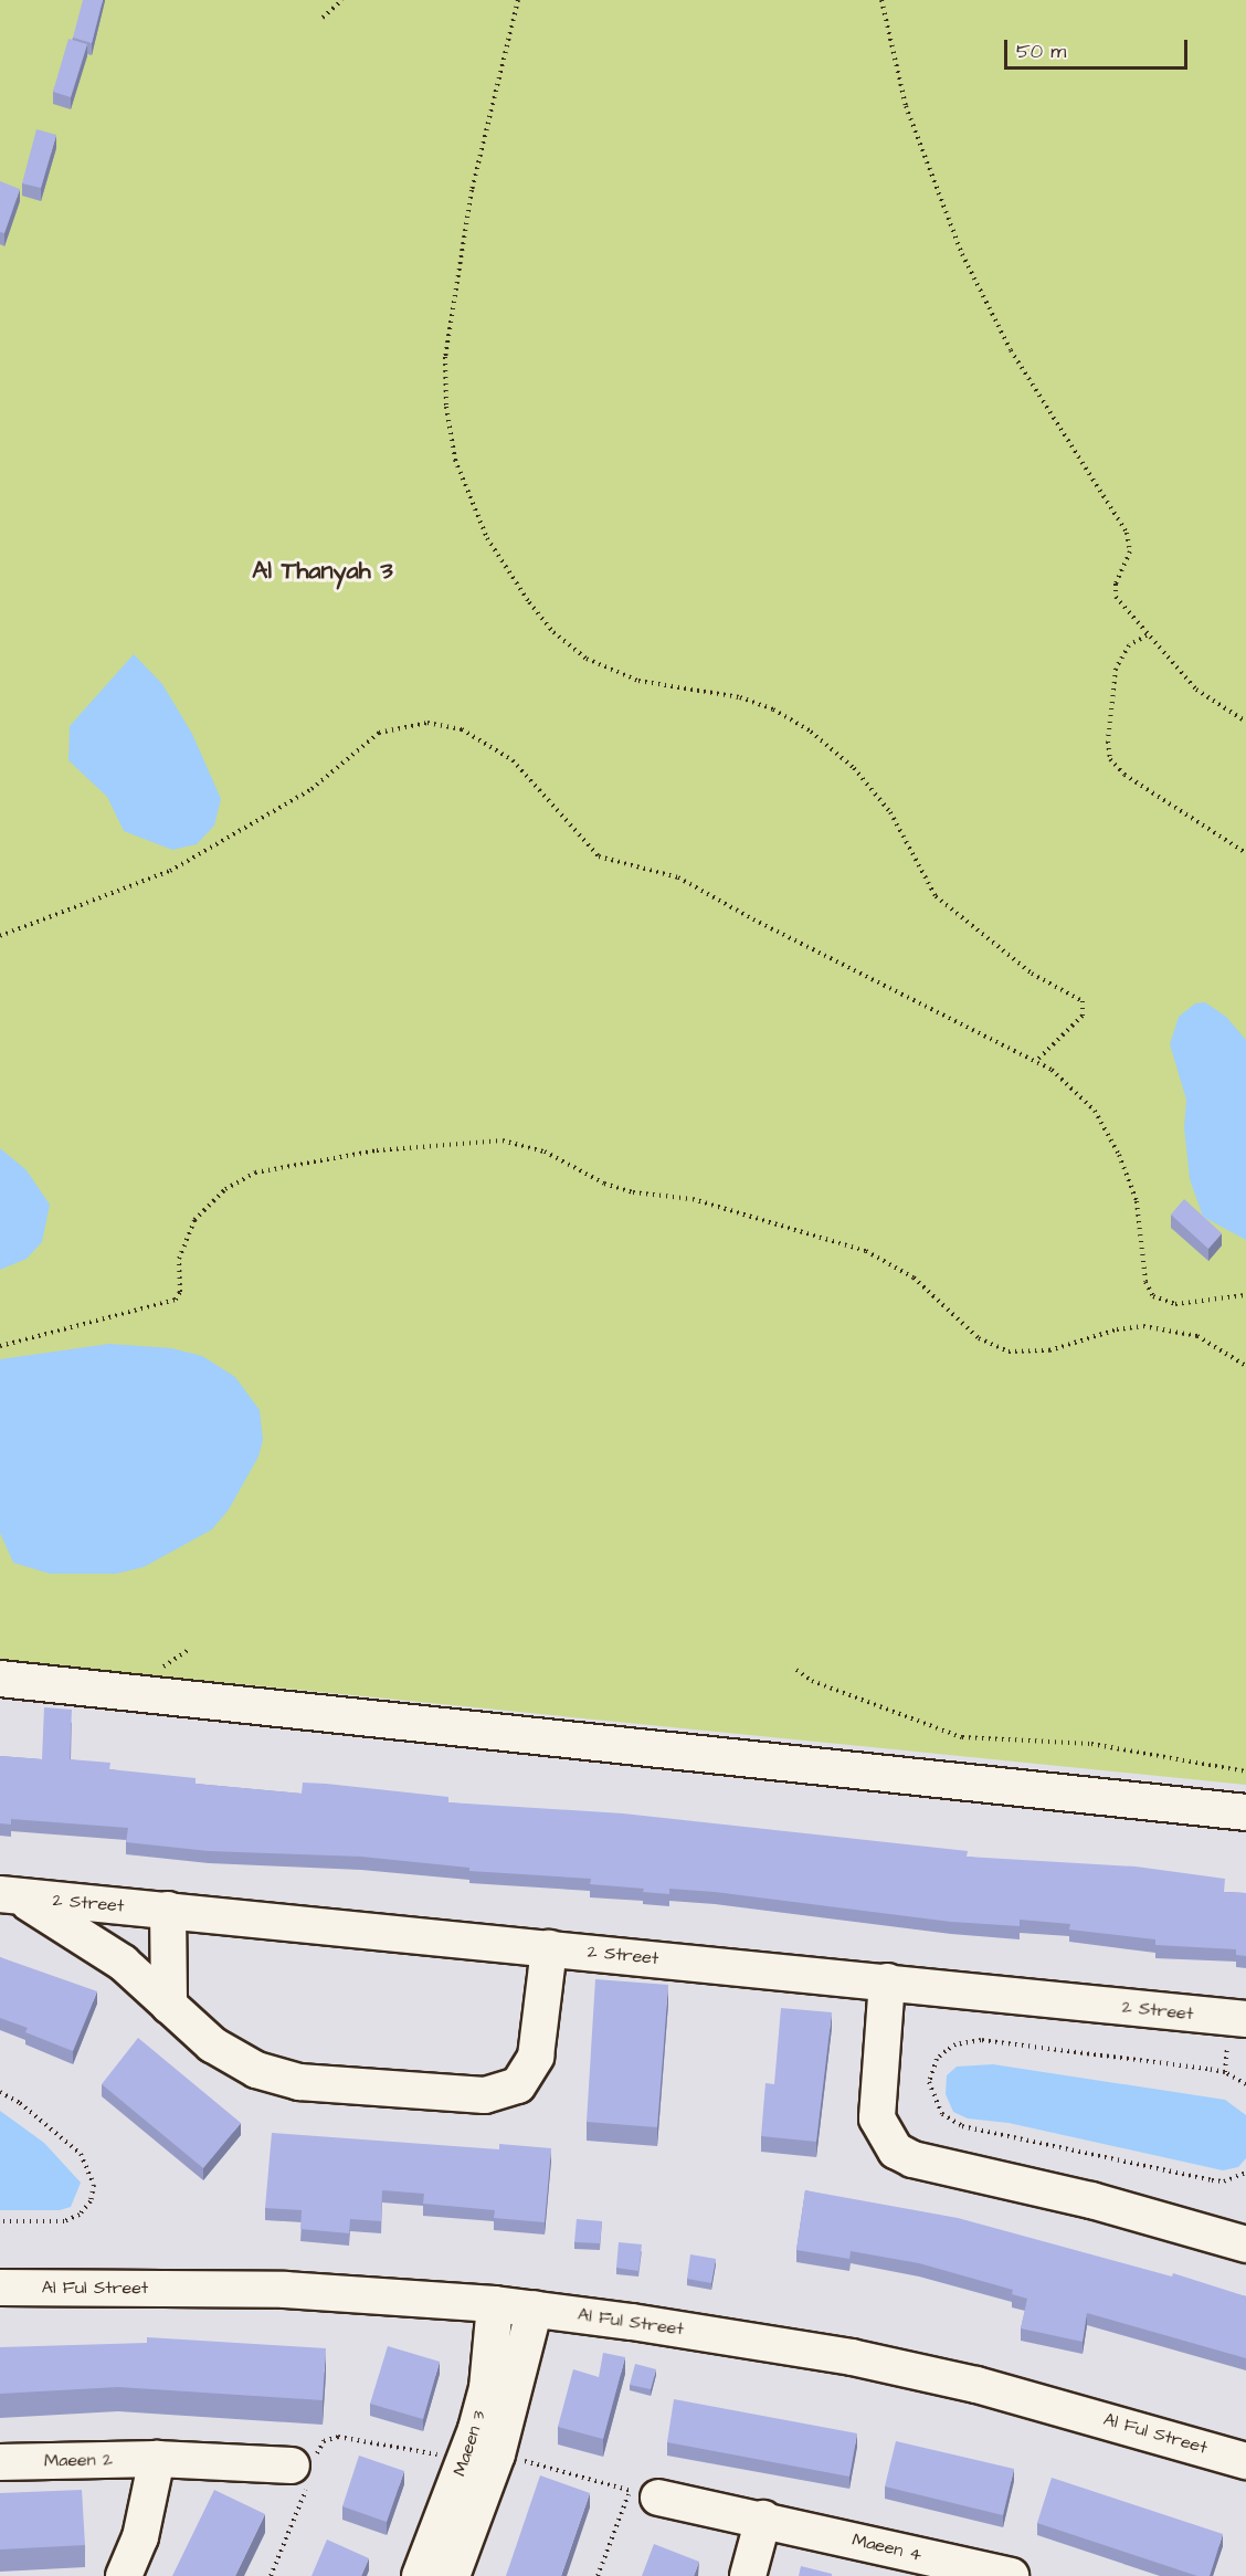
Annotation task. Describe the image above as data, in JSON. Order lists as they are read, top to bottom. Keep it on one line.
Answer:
{"streets":{"street":["2 Street","Al Ful Street","Maeen 3","Maeen 2","Maeen 4"]},"crossings":[["Al Ful Street","Maeen 3"]],"districts":["Al Thanyah 3"],"scale_bar":"50 m"}
